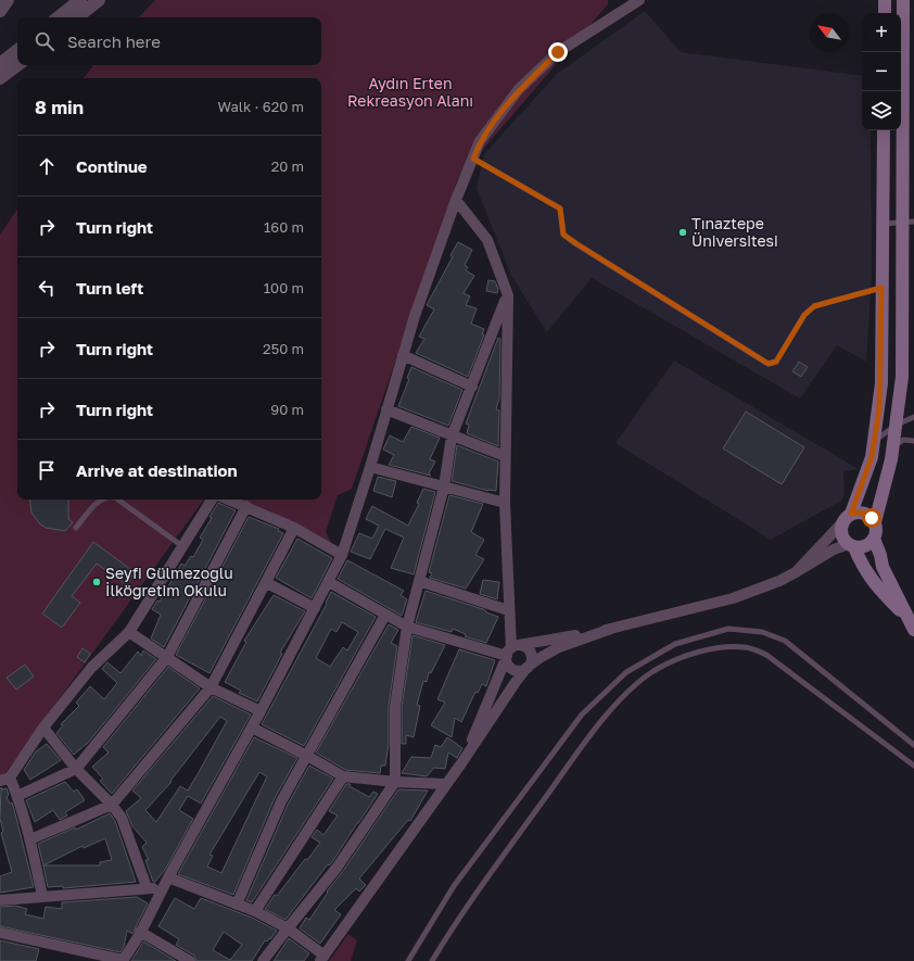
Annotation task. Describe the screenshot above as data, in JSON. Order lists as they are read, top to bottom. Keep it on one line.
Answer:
{"parks":["Aydın Erten Rekreasyon Alanı"],"places":["Tınaztepe Üniversitesi","Seyfi Gülmezoğlu İlköğretim Okulu"],"north":"top left","page":{"map_buttons":["+","−"],"search":"Search here","heading":["8 min","Walk · 620 m"],"list":[["Continue","20 m"],["Turn right","160 m"],["Turn left","100 m"],["Turn right","250 m"],["Turn right","90 m"],"Arrive at destination"]}}
